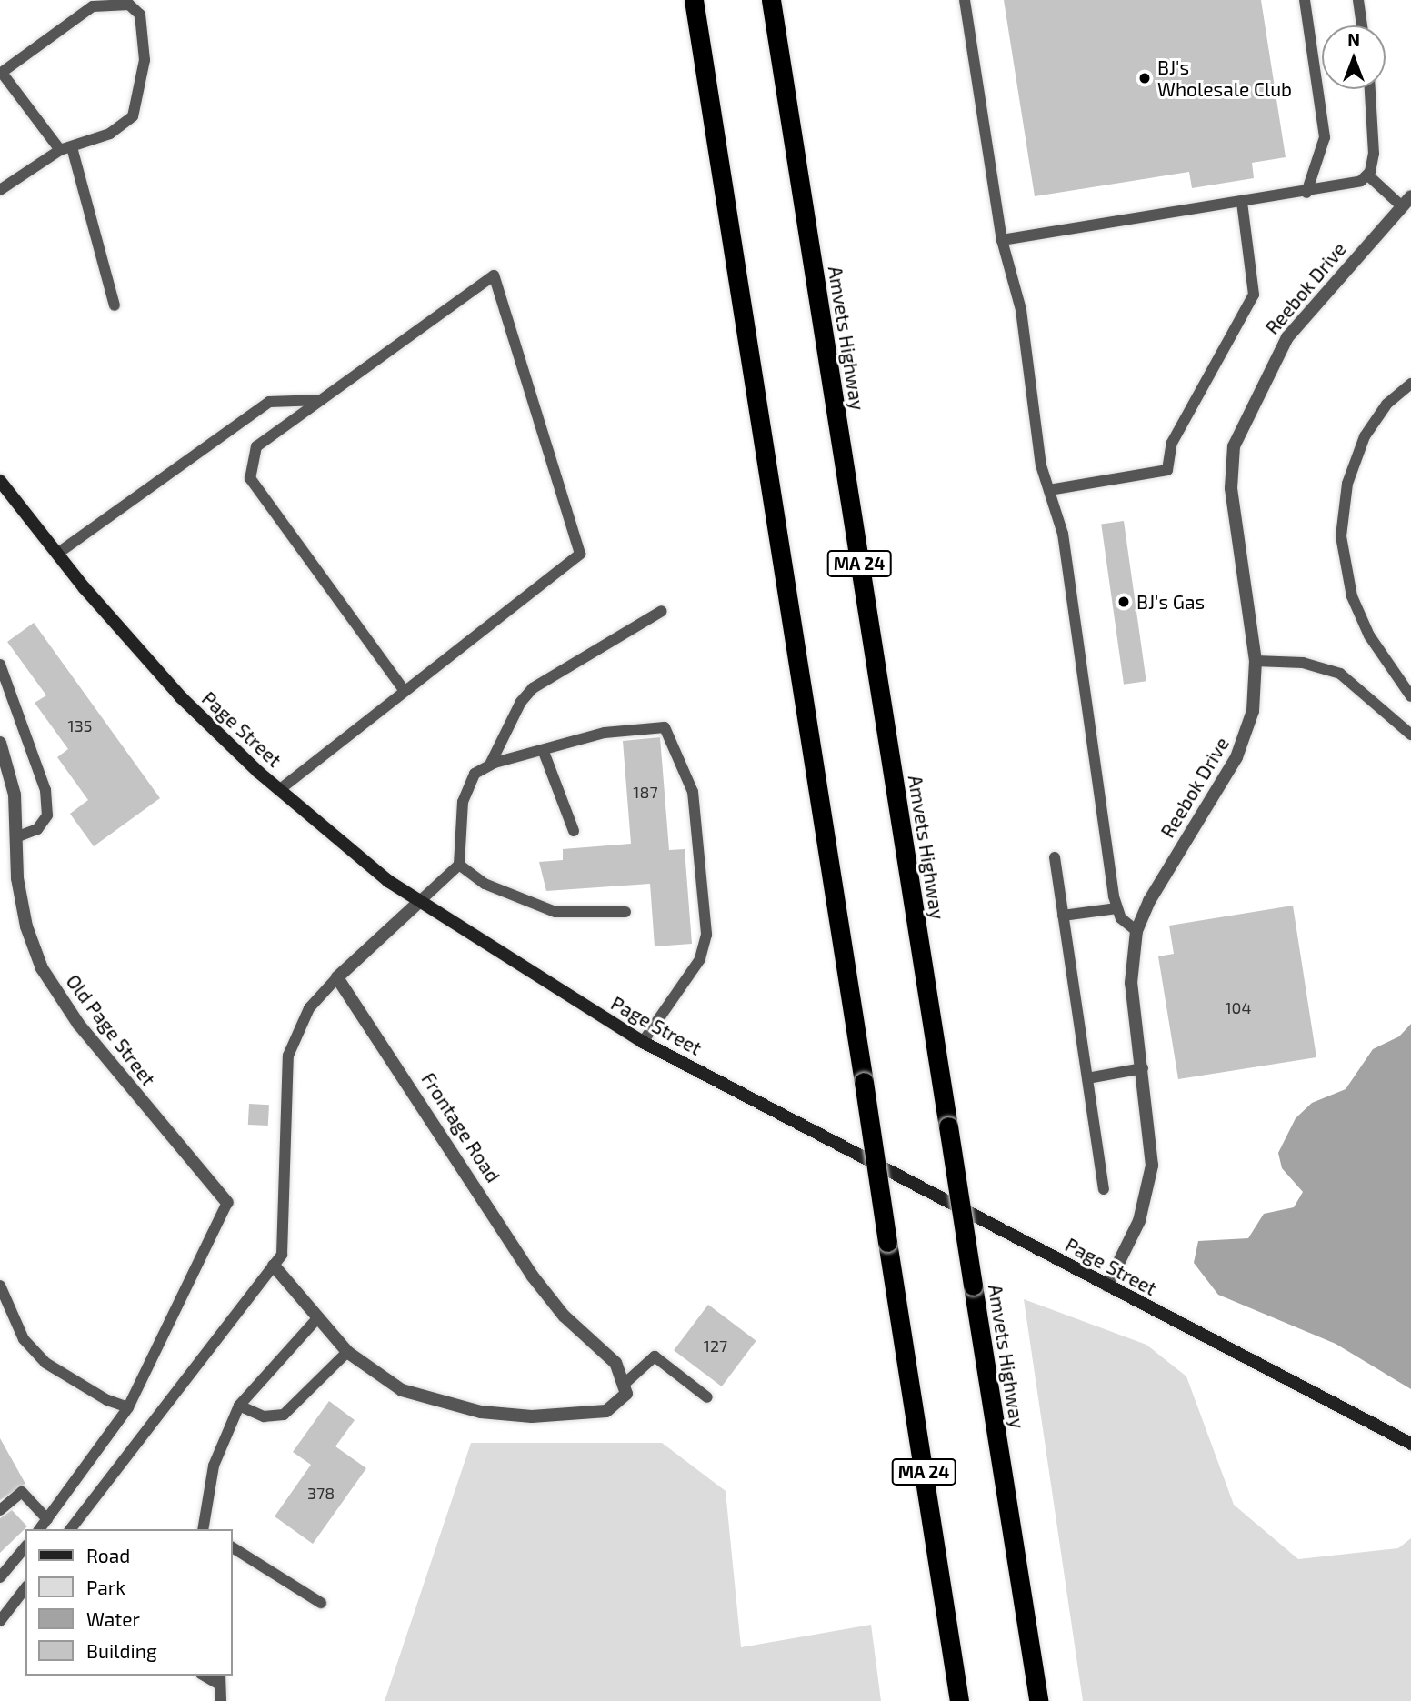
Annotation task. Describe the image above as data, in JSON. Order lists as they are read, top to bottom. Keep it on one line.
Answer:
{"streets":{"highway":["Amvets Highway","MA 24"],"main road":["Page Street"],"street":["Reebok Drive","Old Page Street","Frontage Road"]},"crossings":[["Reebok Drive","Page Street"]],"places":["BJ's Wholesale Club","BJ's Gas"],"house_numbers":["135","187","104","127","378"],"legend":["Road","Park","Water","Building"],"north":"top"}
